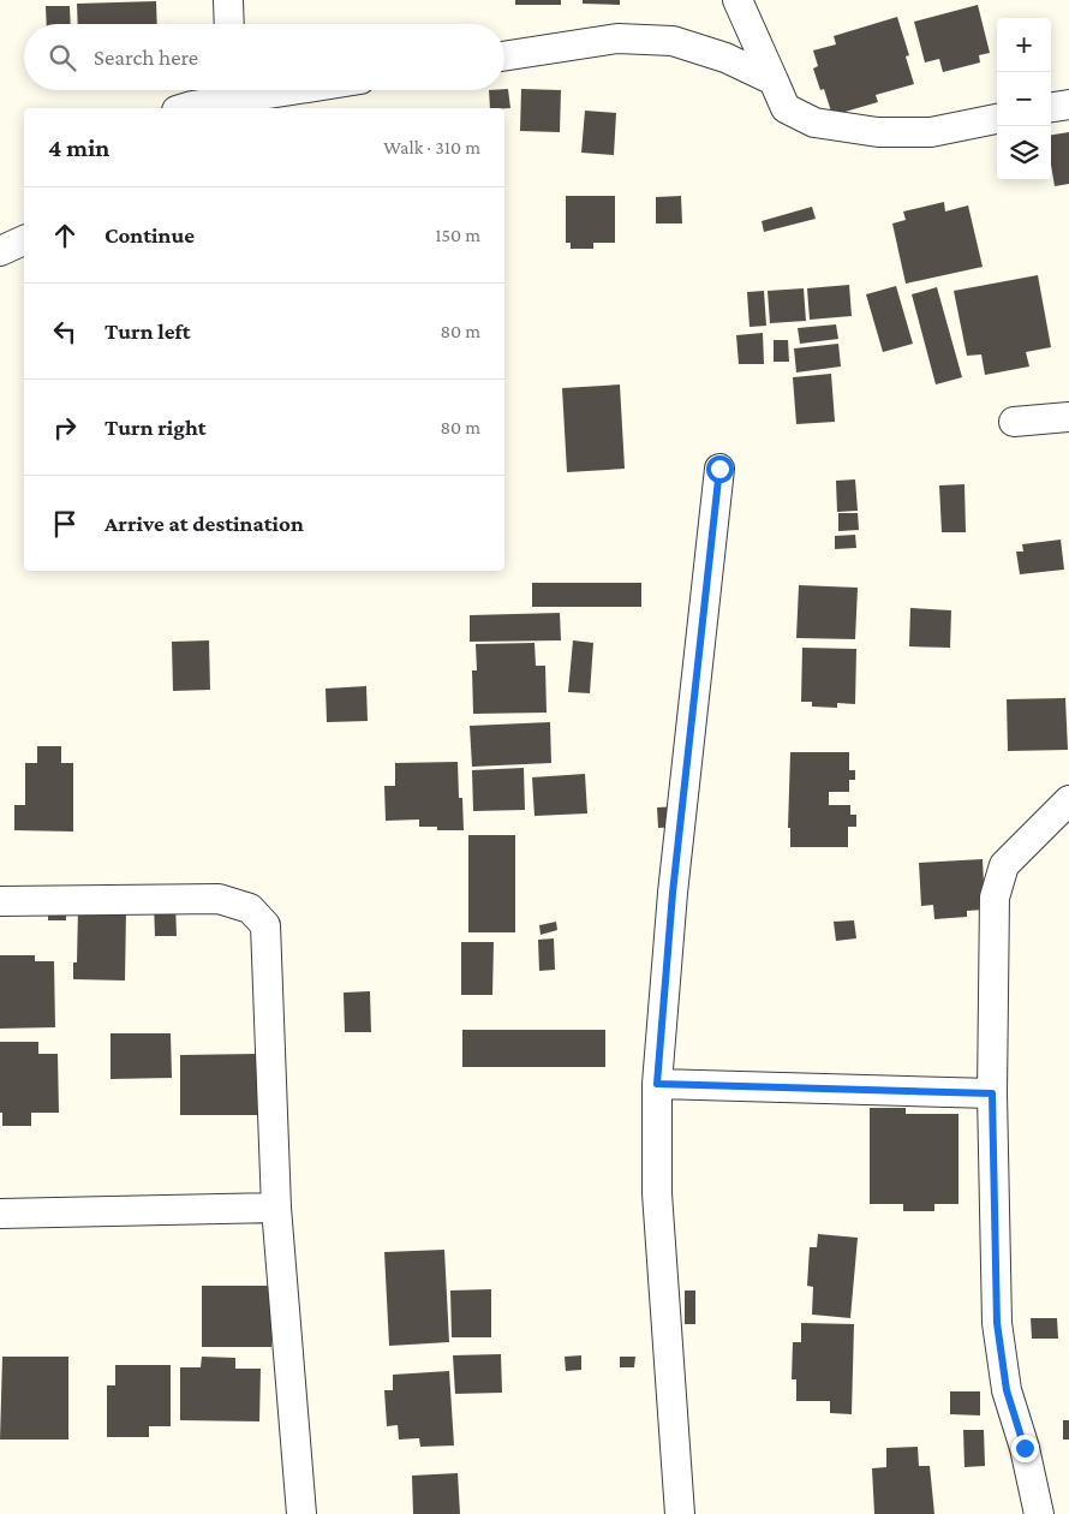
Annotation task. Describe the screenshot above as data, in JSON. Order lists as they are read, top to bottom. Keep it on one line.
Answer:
{"page":{"map_buttons":["+","−"],"search":"Search here","heading":["4 min","Walk · 310 m"],"list":[["Continue","150 m"],["Turn left","80 m"],["Turn right","80 m"],"Arrive at destination"]}}
